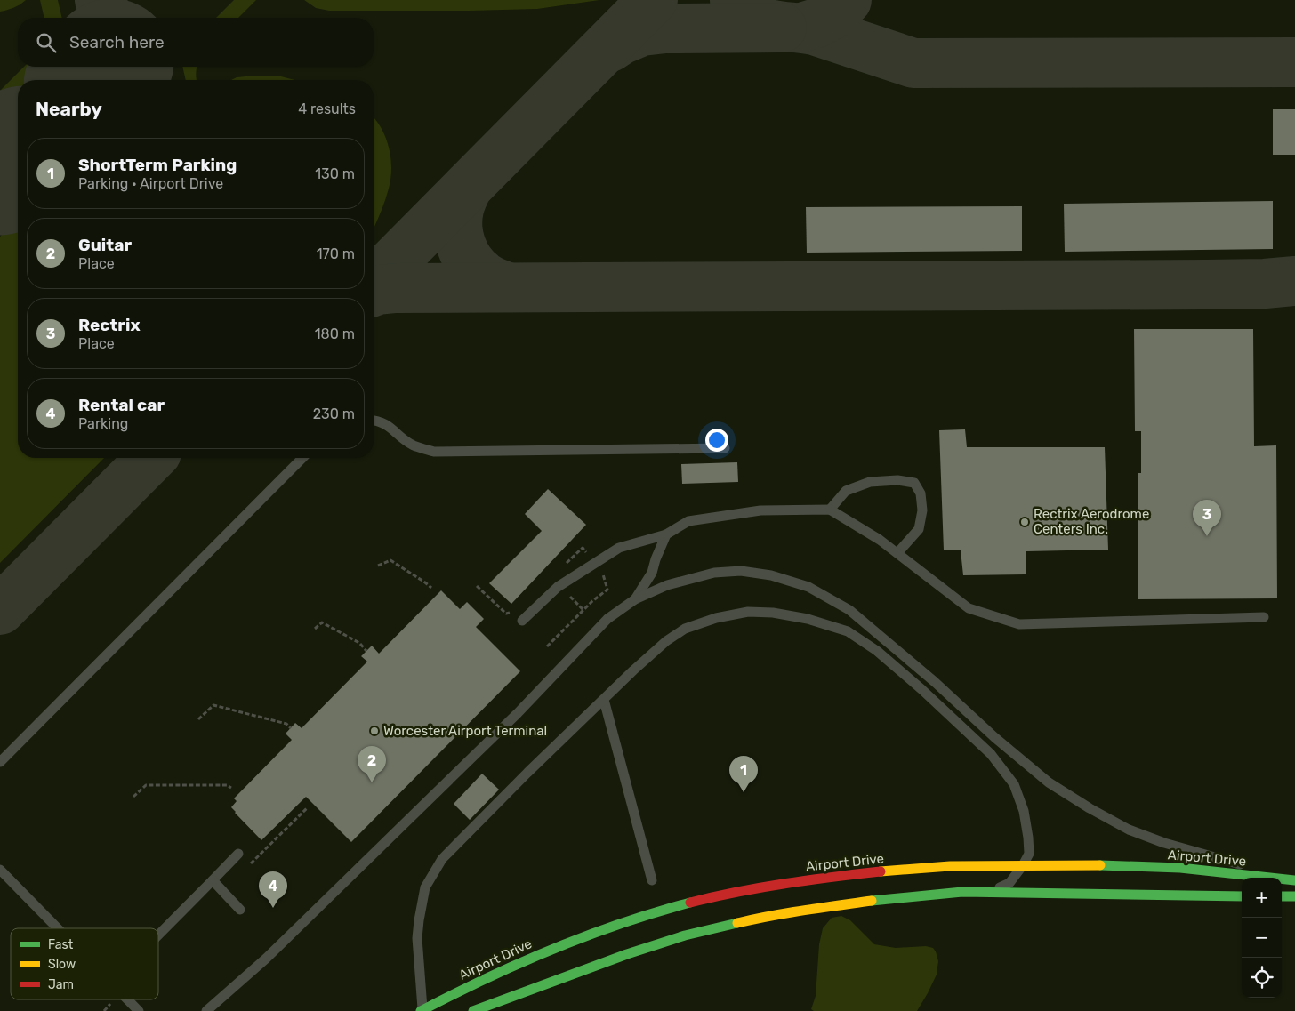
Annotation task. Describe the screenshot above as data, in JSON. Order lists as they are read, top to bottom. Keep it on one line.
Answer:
{"streets":{"main road":["Airport Drive"]},"places":["Rectrix Aerodrome Centers Inc.","Worcester Airport Terminal"],"legend":["Fast","Slow","Jam"],"page":{"search":"Search here","heading":["Nearby","4 results"],"list":[{"mark":"1","name":"ShortTerm Parking","note":"Parking · Airport Drive","value":"130 m"},{"mark":"2","name":"Guitar","note":"Place","value":"170 m"},{"mark":"3","name":"Rectrix","note":"Place","value":"180 m"},{"mark":"4","name":"Rental car","note":"Parking","value":"230 m"}],"pins":["3","2","1","4"],"map_buttons":["+","−"]}}
